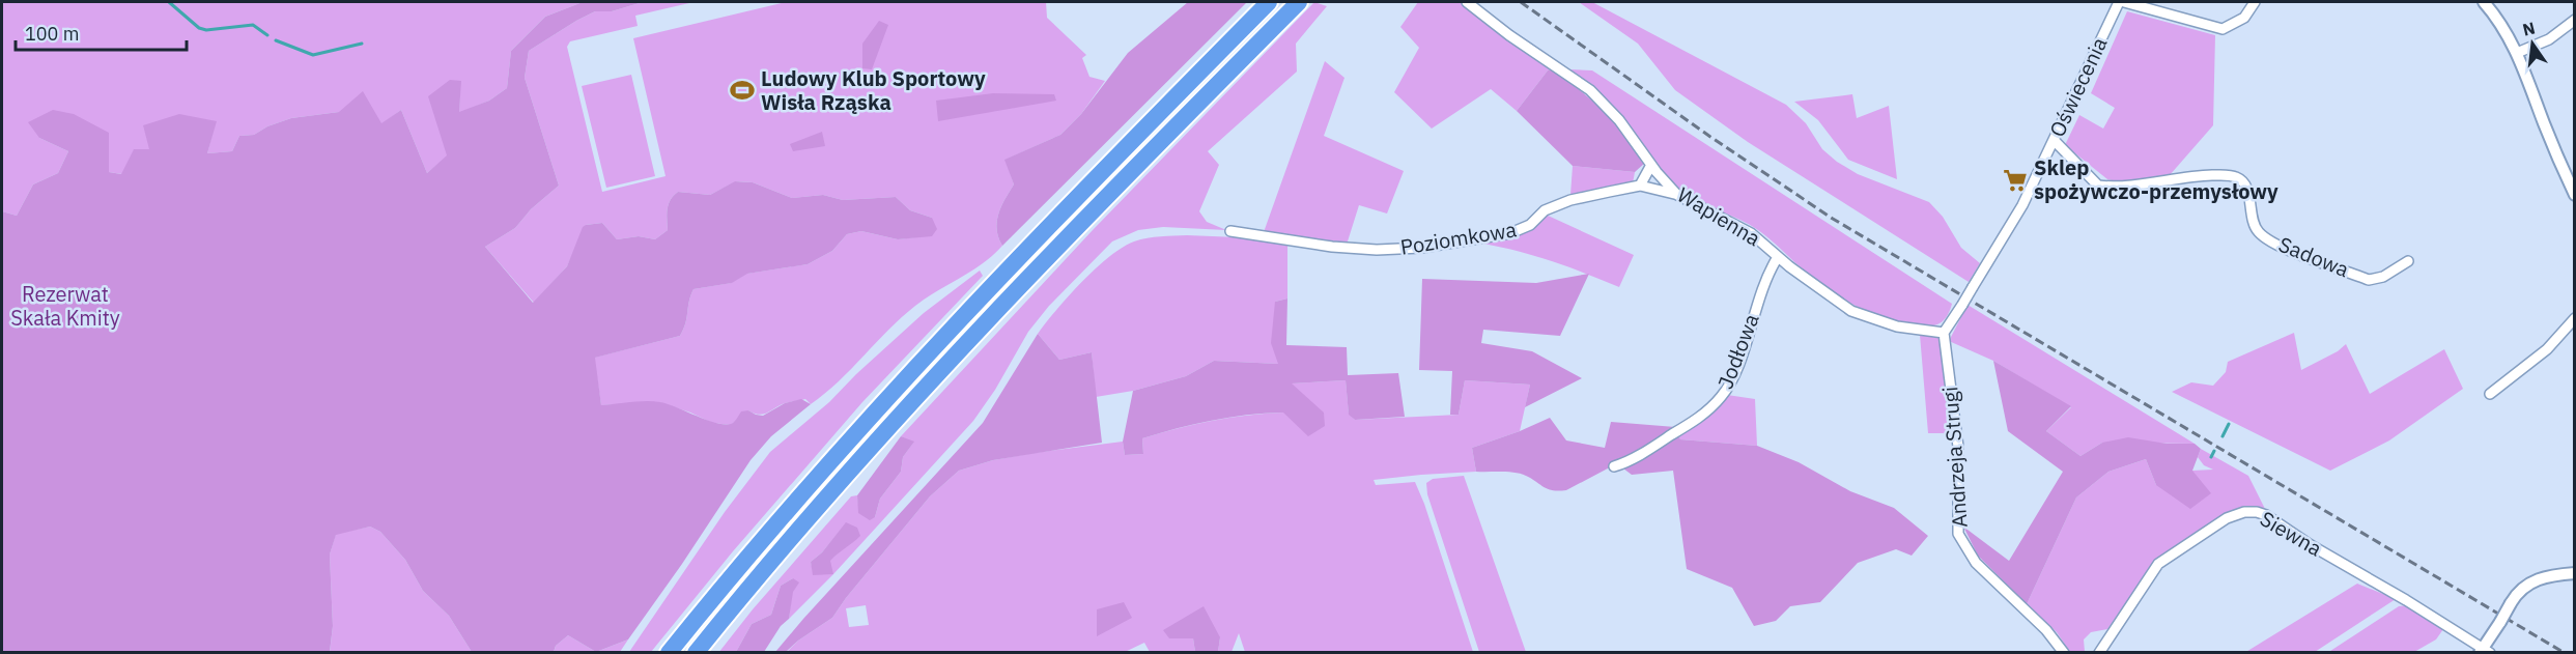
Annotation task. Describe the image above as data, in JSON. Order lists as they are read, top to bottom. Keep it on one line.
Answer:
{"streets":{"street":["Oświecenia","Wapienna","Poziomkowa","Sadowa","Jodłowa","Andrzeja Strugi","Siewna"]},"crossings":[["Oświecenia","Wapienna"],["Oświecenia","Sadowa"],["Oświecenia","Andrzeja Strugi"],["Wapienna","Poziomkowa"],["Wapienna","Jodłowa"],["Wapienna","Andrzeja Strugi"]],"parks":["Rezerwat Skała Kmity"],"places":{"sports":["Ludowy Klub Sportowy Wisła Rząska"],"supermarket":["Sklep spożywczo-przemysłowy"]},"scale_bar":"100 m","north":"top"}
